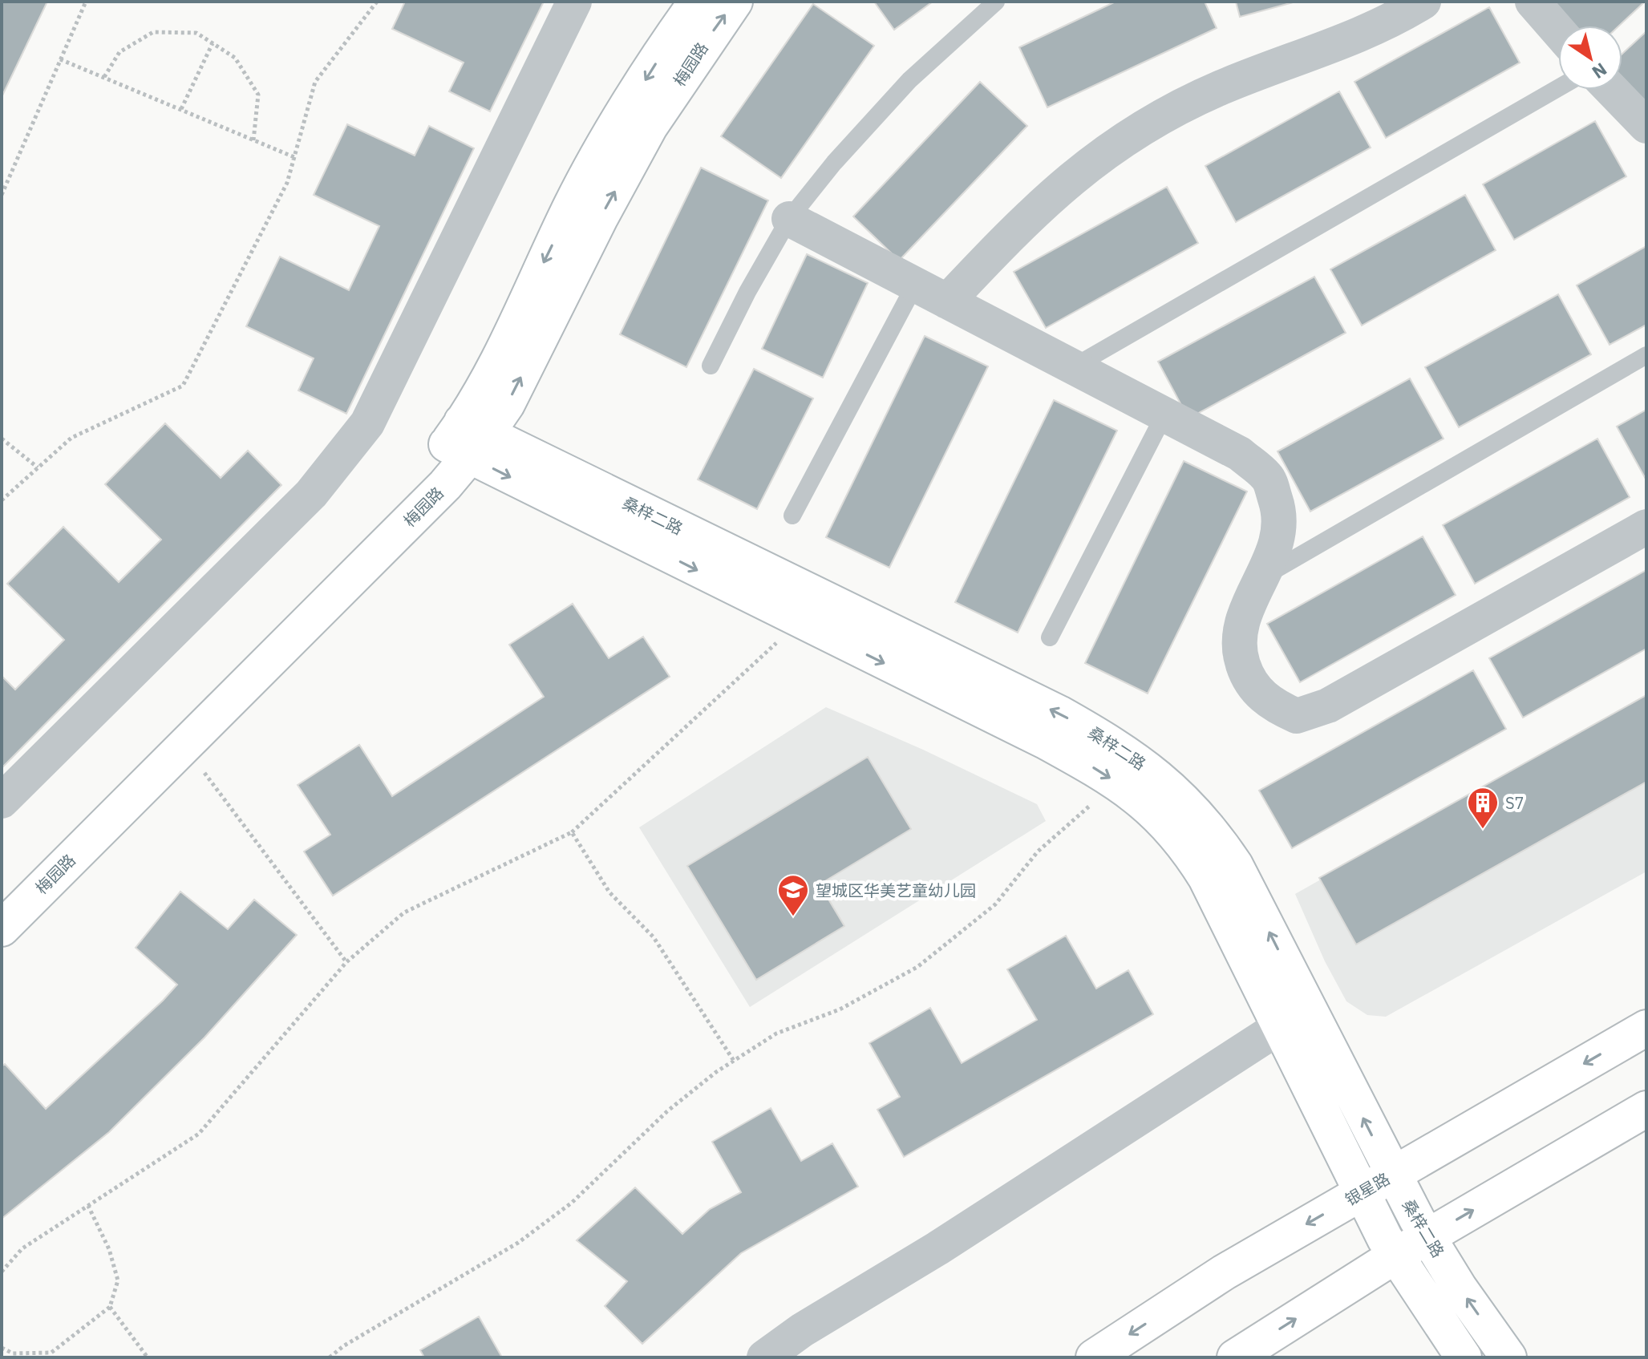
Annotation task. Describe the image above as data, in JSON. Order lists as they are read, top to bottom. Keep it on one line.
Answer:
{"streets":{"street":["梅园路","桑梓二路","银星路"]},"crossings":[["梅园路","桑梓二路"],["桑梓二路","银星路"]],"places":{"building":["S7"],"school or university":["望城区华美艺童幼儿园"]},"north":"bottom right"}
